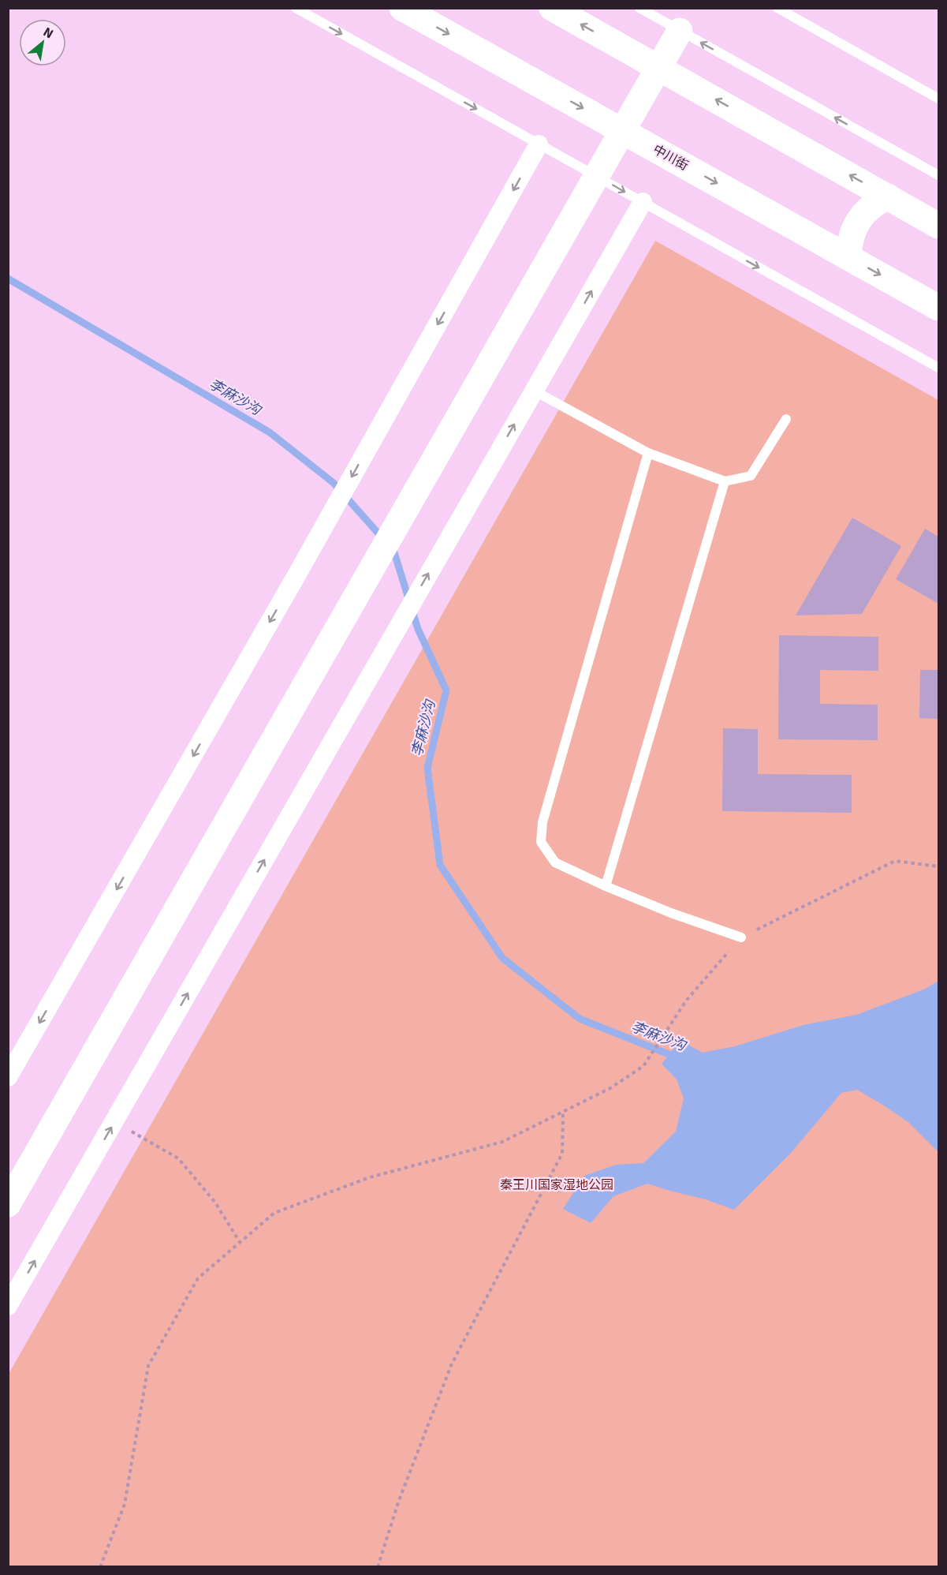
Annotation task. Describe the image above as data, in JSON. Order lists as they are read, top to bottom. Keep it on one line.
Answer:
{"streets":{"street":["中川街"]},"water":["李麻沙沟"],"parks":["秦王川国家湿地公园"],"north":"top right"}
